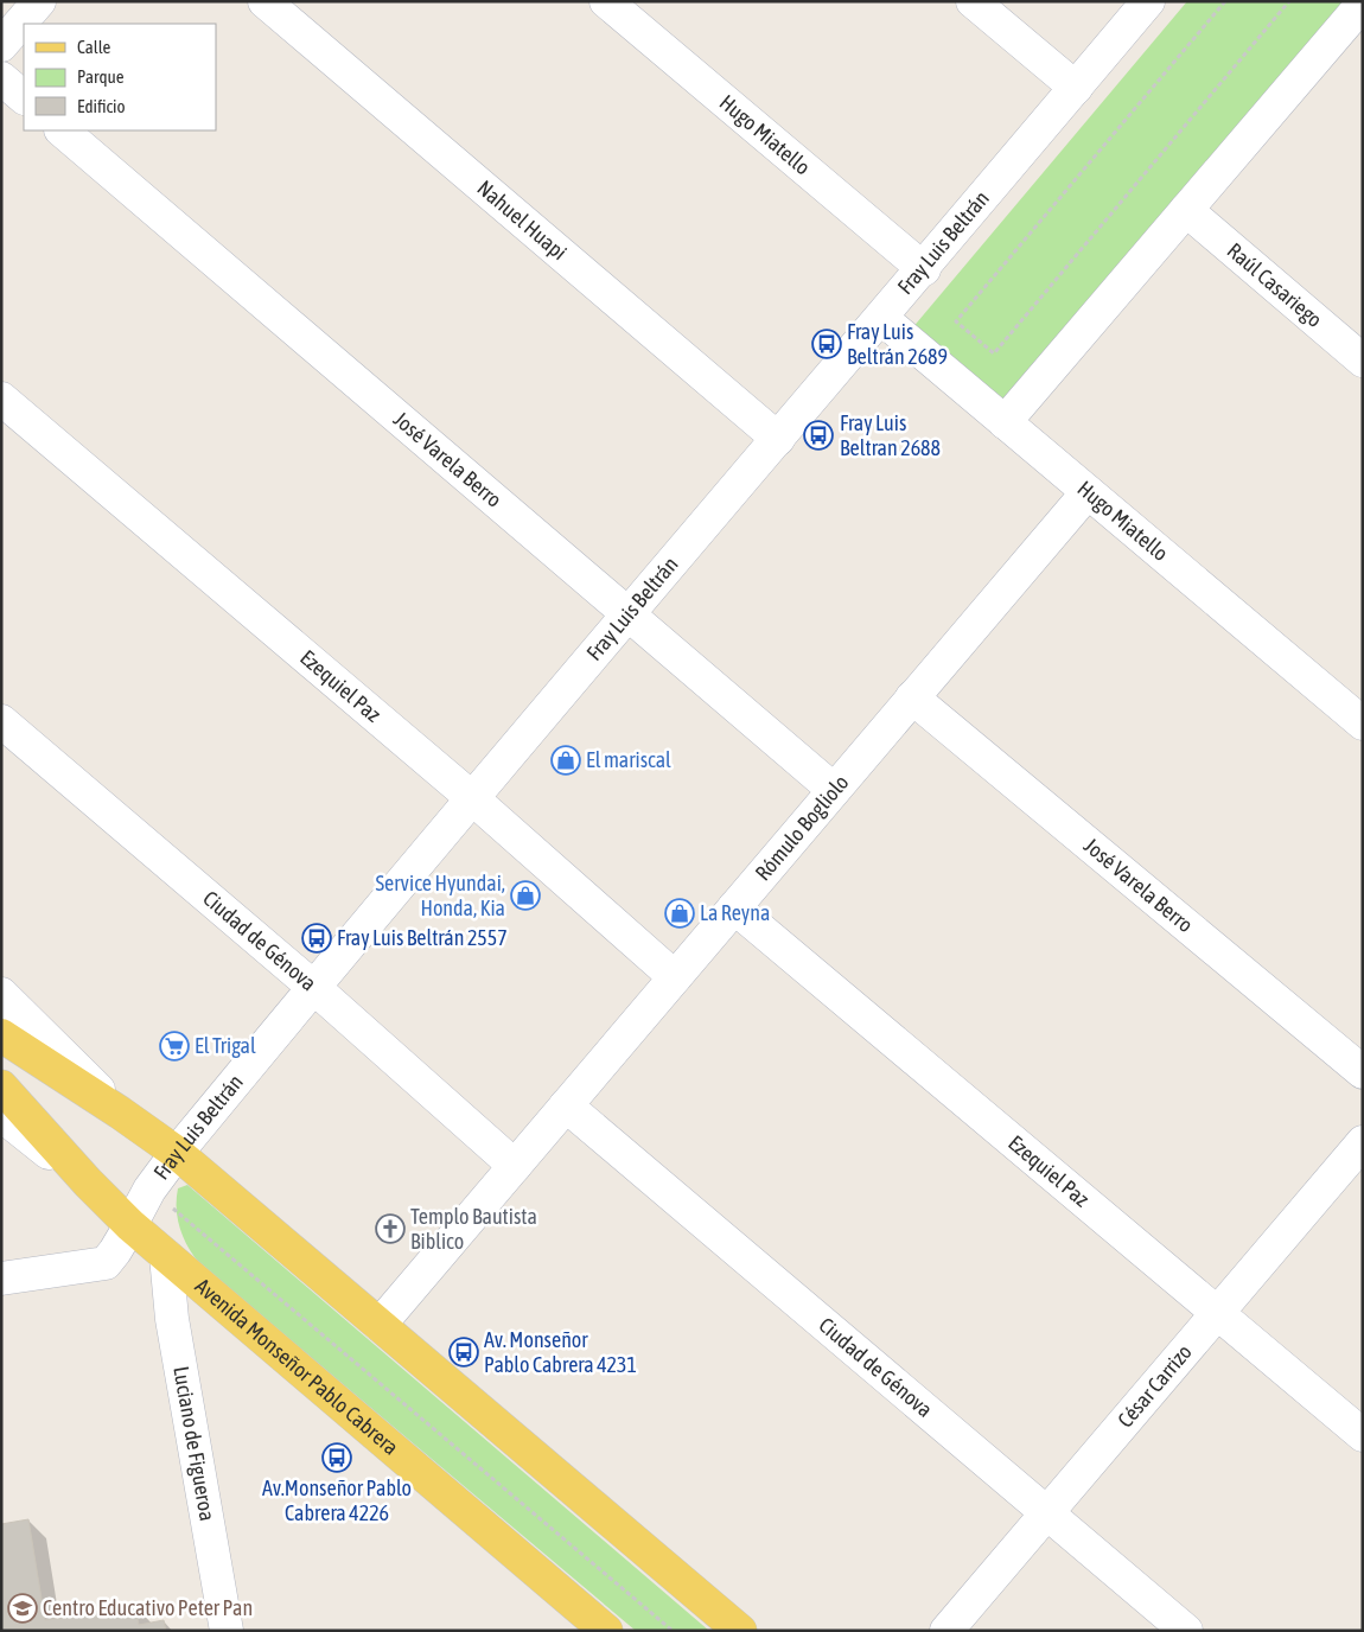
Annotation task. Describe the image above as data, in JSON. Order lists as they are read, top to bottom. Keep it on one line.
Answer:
{"streets":{"main road":["Avenida Monseñor Pablo Cabrera"],"street":["Hugo Miatello","Nahuel Huapi","Fray Luis Beltrán","Raúl Casariego","José Varela Berro","Ezequiel Paz","Rómulo Bogliolo","Ciudad de Génova","César Carrizo","Luciano de Figueroa"]},"crossings":[["Hugo Miatello","Fray Luis Beltrán"],["Hugo Miatello","Rómulo Bogliolo"],["Nahuel Huapi","Fray Luis Beltrán"],["Fray Luis Beltrán","José Varela Berro"],["Fray Luis Beltrán","Ezequiel Paz"],["Fray Luis Beltrán","Ciudad de Génova"],["Fray Luis Beltrán","Avenida Monseñor Pablo Cabrera"],["José Varela Berro","Rómulo Bogliolo"],["Ezequiel Paz","Rómulo Bogliolo"],["Ezequiel Paz","César Carrizo"],["Rómulo Bogliolo","Ciudad de Génova"],["Ciudad de Génova","César Carrizo"],["Avenida Monseñor Pablo Cabrera","Luciano de Figueroa"]],"places":{"bus stop":["Fray Luis Beltrán 2689","Fray Luis Beltran 2688","Fray Luis Beltrán 2557","Av. Monseñor Pablo Cabrera 4231","Av.Monseñor Pablo Cabrera 4226"],"shop":["El mariscal","Service Hyundai, Honda, Kia","La Reyna"],"supermarket":["El Trigal"],"church":["Templo Bautista Biblico"],"school or university":["Centro Educativo Peter Pan"]},"legend":["Calle","Parque","Edificio"]}
